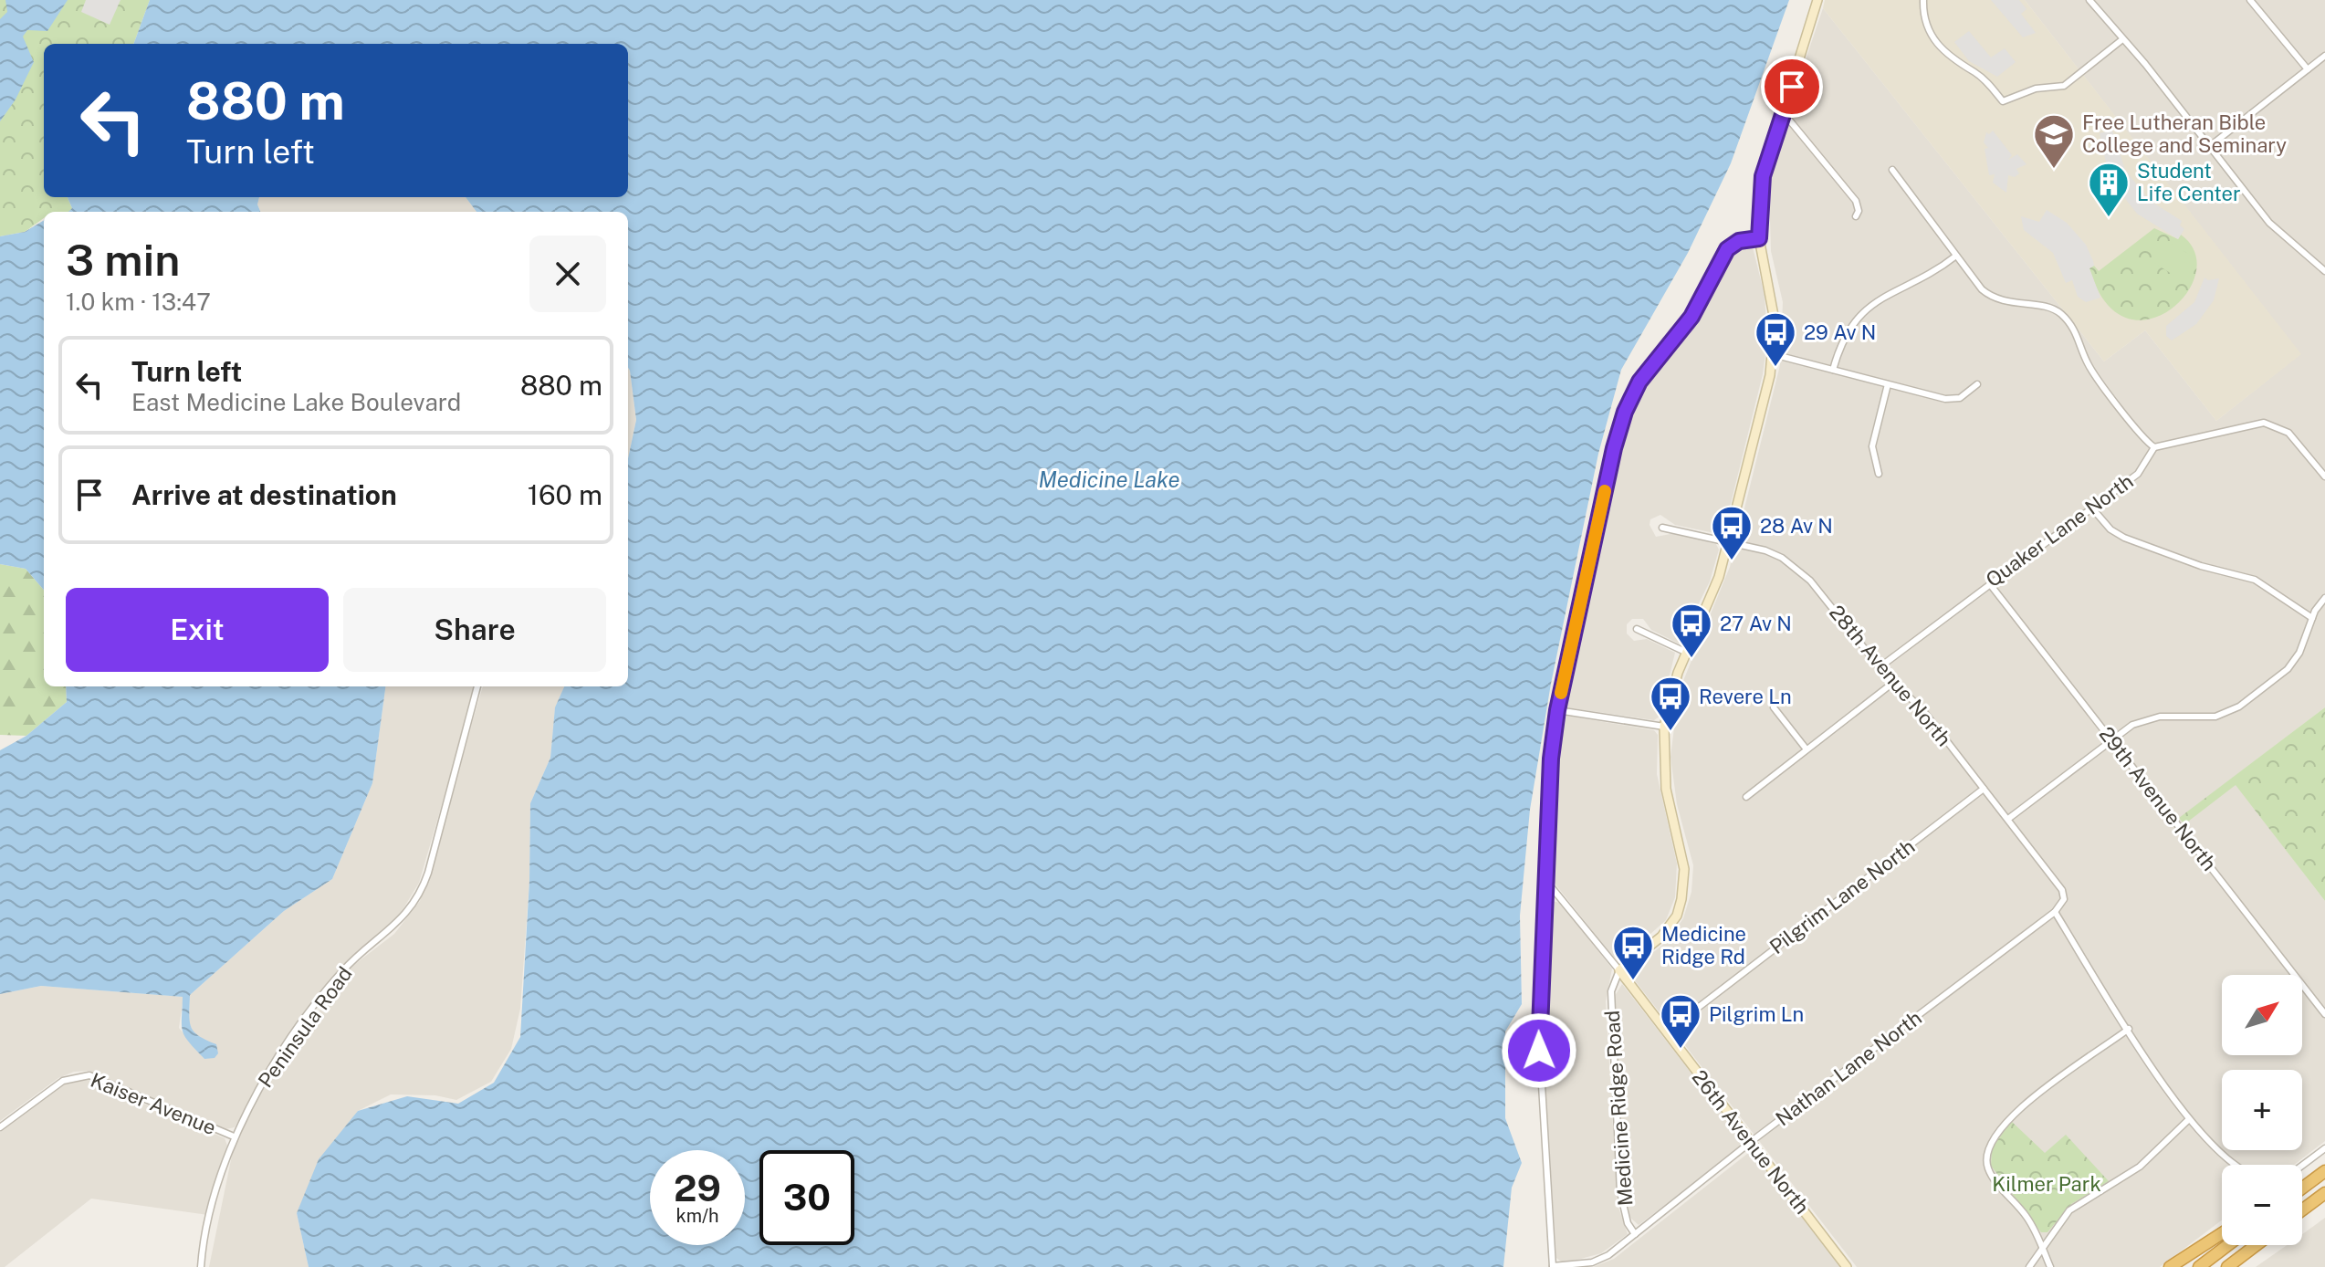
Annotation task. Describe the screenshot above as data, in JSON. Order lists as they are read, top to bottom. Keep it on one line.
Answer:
{"streets":{"street":["Quaker Lane North","28th Avenue North","29th Avenue North","Pilgrim Lane North","Peninsula Road","Nathan Lane North","Kaiser Avenue","Medicine Ridge Road","26th Avenue North"]},"crossings":[["Quaker Lane North","28th Avenue North"],["Quaker Lane North","29th Avenue North"],["28th Avenue North","Pilgrim Lane North"],["28th Avenue North","Nathan Lane North"],["Pilgrim Lane North","26th Avenue North"],["Peninsula Road","Kaiser Avenue"],["Nathan Lane North","Medicine Ridge Road"],["Nathan Lane North","26th Avenue North"],["Medicine Ridge Road","26th Avenue North"]],"water":["Medicine Lake"],"parks":["Kilmer Park"],"places":{"school or university":["Free Lutheran Bible College and Seminary"],"building":["Student Life Center"],"bus stop":["29 Av N","28 Av N","27 Av N","Revere Ln","Medicine Ridge Rd","Pilgrim Ln"]},"north":"top right","page":{"turn":["880 m","Turn left"],"heading":["3 min","1.0 km · 13:47"],"list":[{"name":"Turn left","note":"East Medicine Lake Boulevard","value":"880 m"},{"name":"Arrive at destination","value":"160 m"}],"buttons":["Exit","Share"],"map_buttons":["+","−"],"speed":"29 km/h","limit":"30"}}
